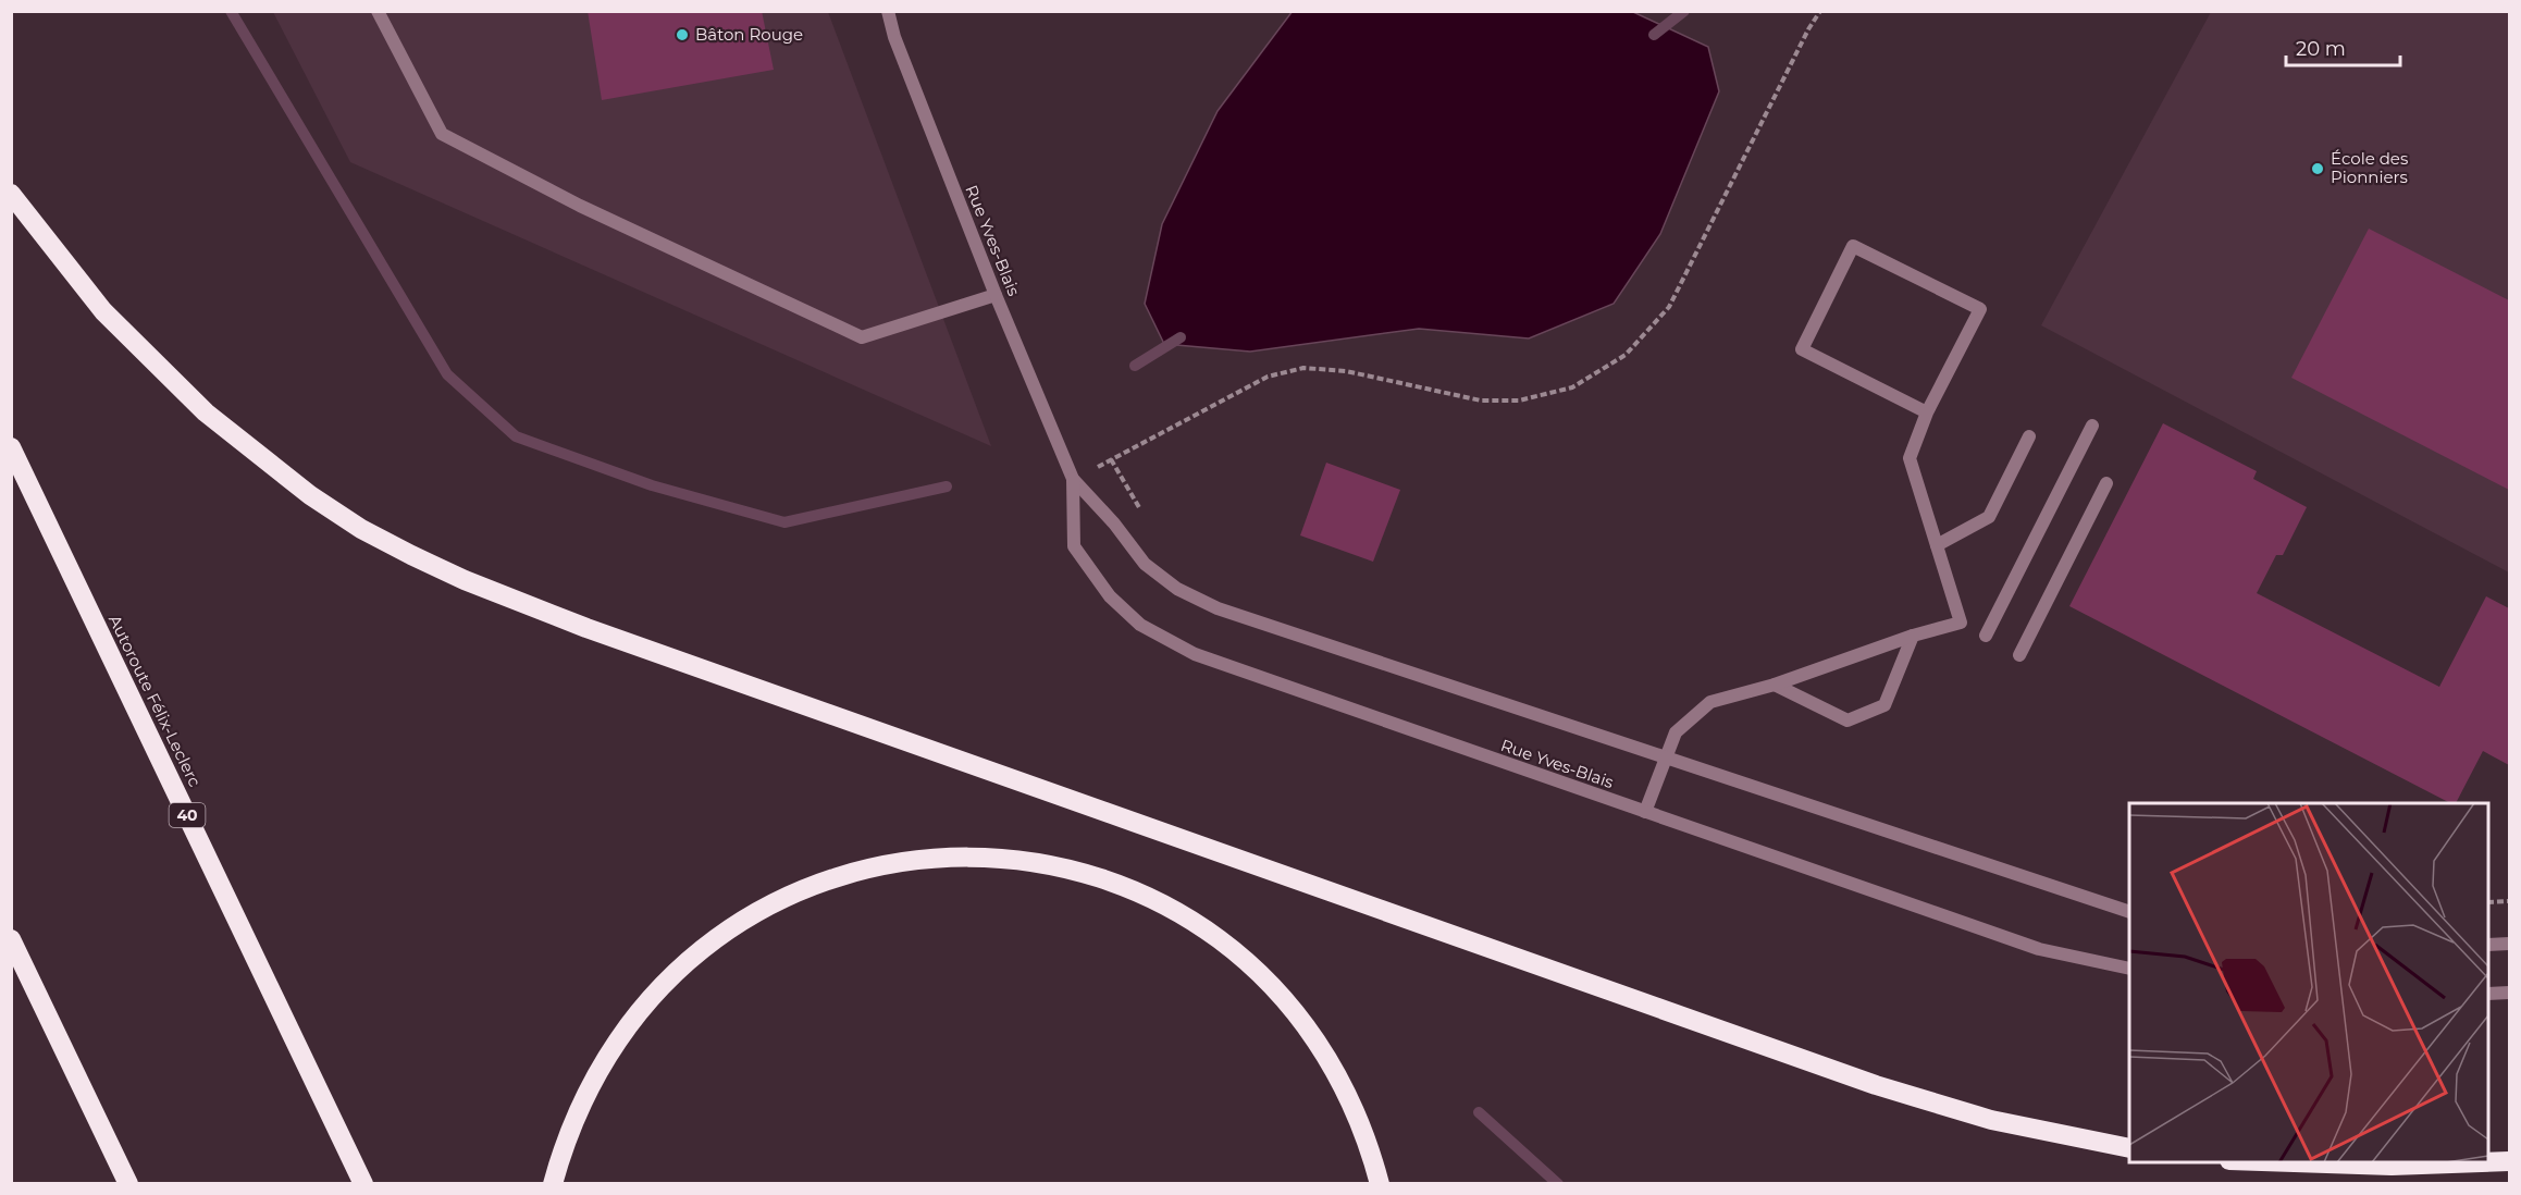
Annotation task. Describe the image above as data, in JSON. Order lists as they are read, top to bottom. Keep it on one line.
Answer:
{"streets":{"highway":["Autoroute Félix-Leclerc","40"],"street":["Rue Yves-Blais"]},"places":["Bâton Rouge","École des Pionniers"],"scale_bar":"20 m"}
